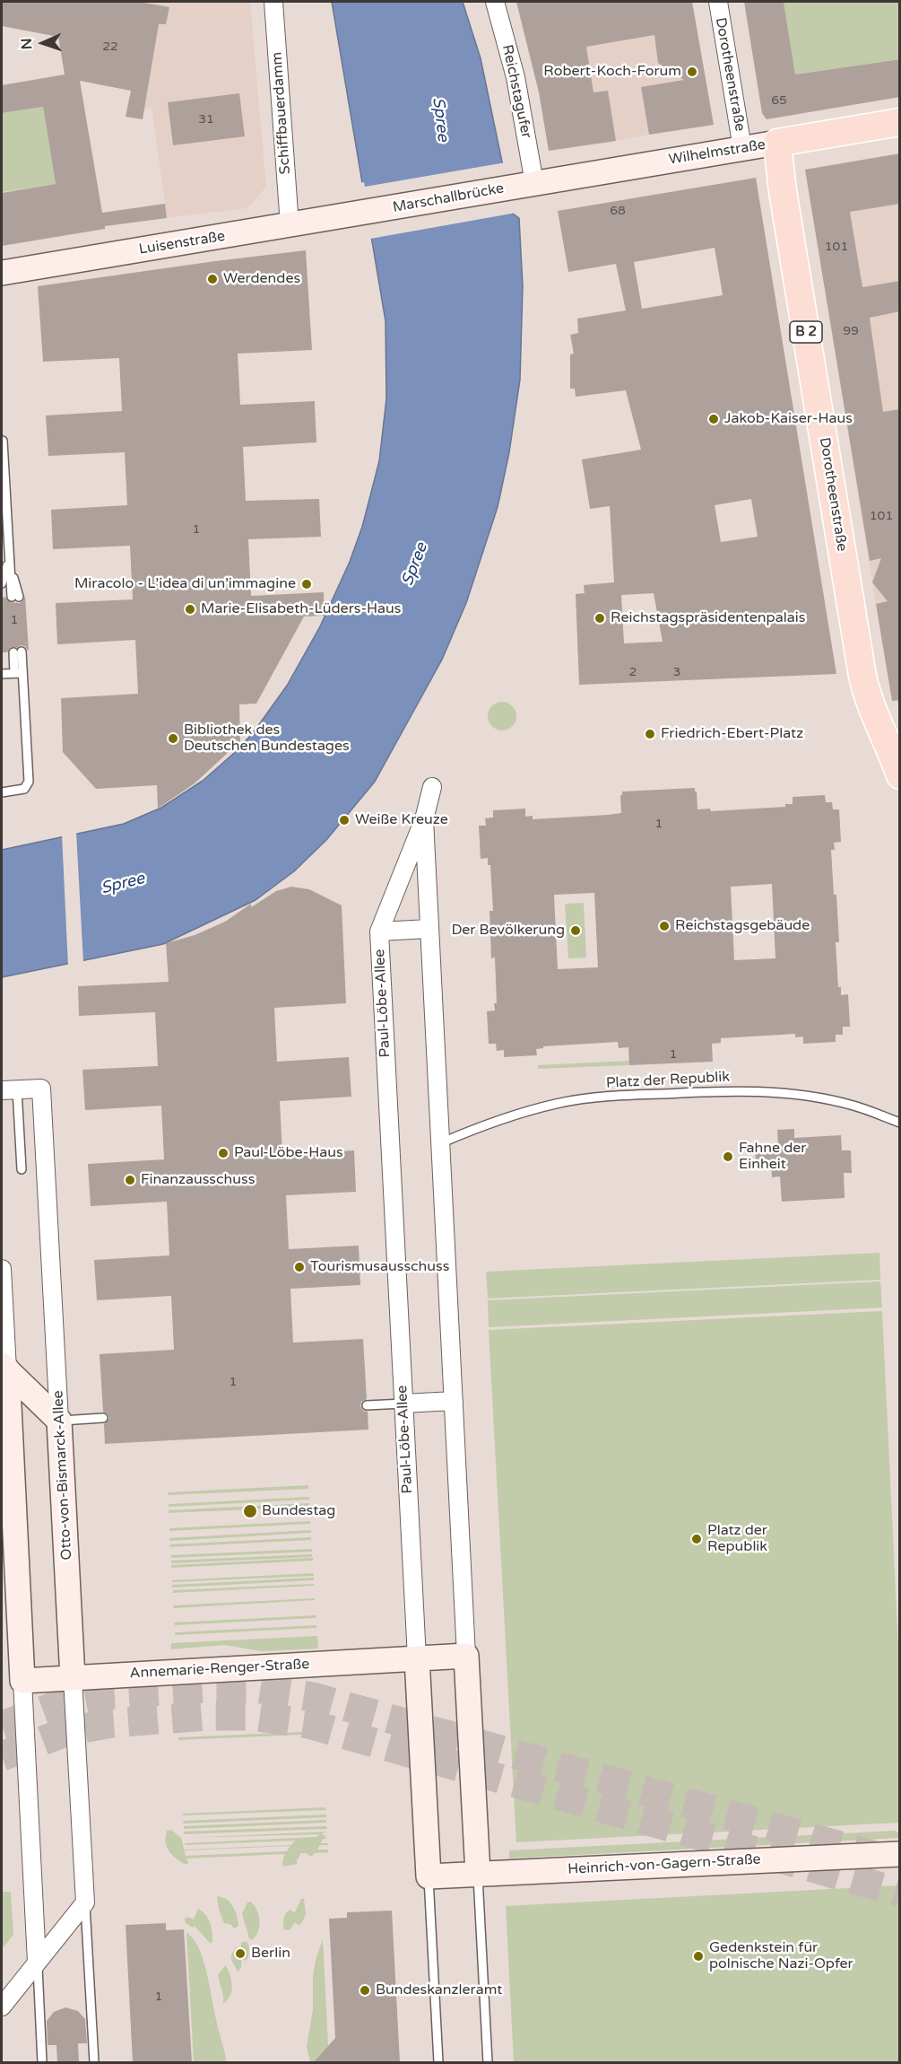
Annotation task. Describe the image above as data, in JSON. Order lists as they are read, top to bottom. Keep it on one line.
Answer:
{"streets":{"main road":["Dorotheenstraße","Wilhelmstraße","B 2"],"street":["Reichstagufer","Schiffbauerdamm","Marschallbrücke","Luisenstraße","Paul-Löbe-Allee","Otto-von-Bismarck-Allee","Annemarie-Renger-Straße","Heinrich-von-Gagern-Straße"],"lane":["Platz der Republik"]},"crossings":[["Dorotheenstraße","Wilhelmstraße"],["Reichstagufer","Wilhelmstraße"],["Reichstagufer","Marschallbrücke"],["Schiffbauerdamm","Luisenstraße"],["Wilhelmstraße","Marschallbrücke"],["Marschallbrücke","Luisenstraße"],["Paul-Löbe-Allee","Annemarie-Renger-Straße"],["Paul-Löbe-Allee","Heinrich-von-Gagern-Straße"],["Otto-von-Bismarck-Allee","Annemarie-Renger-Straße"]],"water":["Spree"],"places":["Robert-Koch-Forum","Werdendes","Jakob-Kaiser-Haus","Miracolo - L’idea di un’immagine","Marie-Elisabeth-Lüders-Haus","Reichstagspräsidentenpalais","Friedrich-Ebert-Platz","Bibliothek des Deutschen Bundestages","Weiße Kreuze","Reichstagsgebäude","Der Bevölkerung","Paul-Löbe-Haus","Fahne der Einheit","Finanzausschuss","Tourismusausschuss","Bundestag","Platz der Republik","Berlin","Gedenkstein für polnische Nazi-Opfer","Bundeskanzleramt"],"house_numbers":["22","65","31","68","101","99","101","1","1","2","3","1","1","1","1"],"north":"left"}
